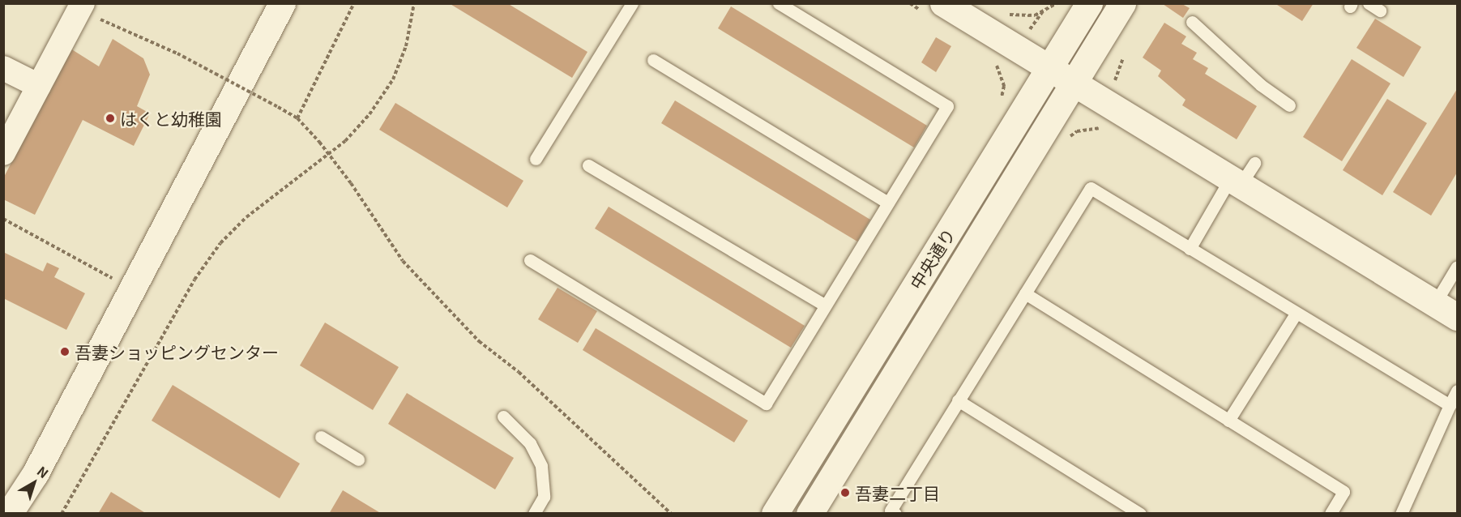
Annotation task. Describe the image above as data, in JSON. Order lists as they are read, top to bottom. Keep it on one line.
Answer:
{"streets":{"street":["中央通り"]},"places":["はくと幼稚園","吾妻ショッピングセンター","吾妻二丁目"],"north":"top right"}
